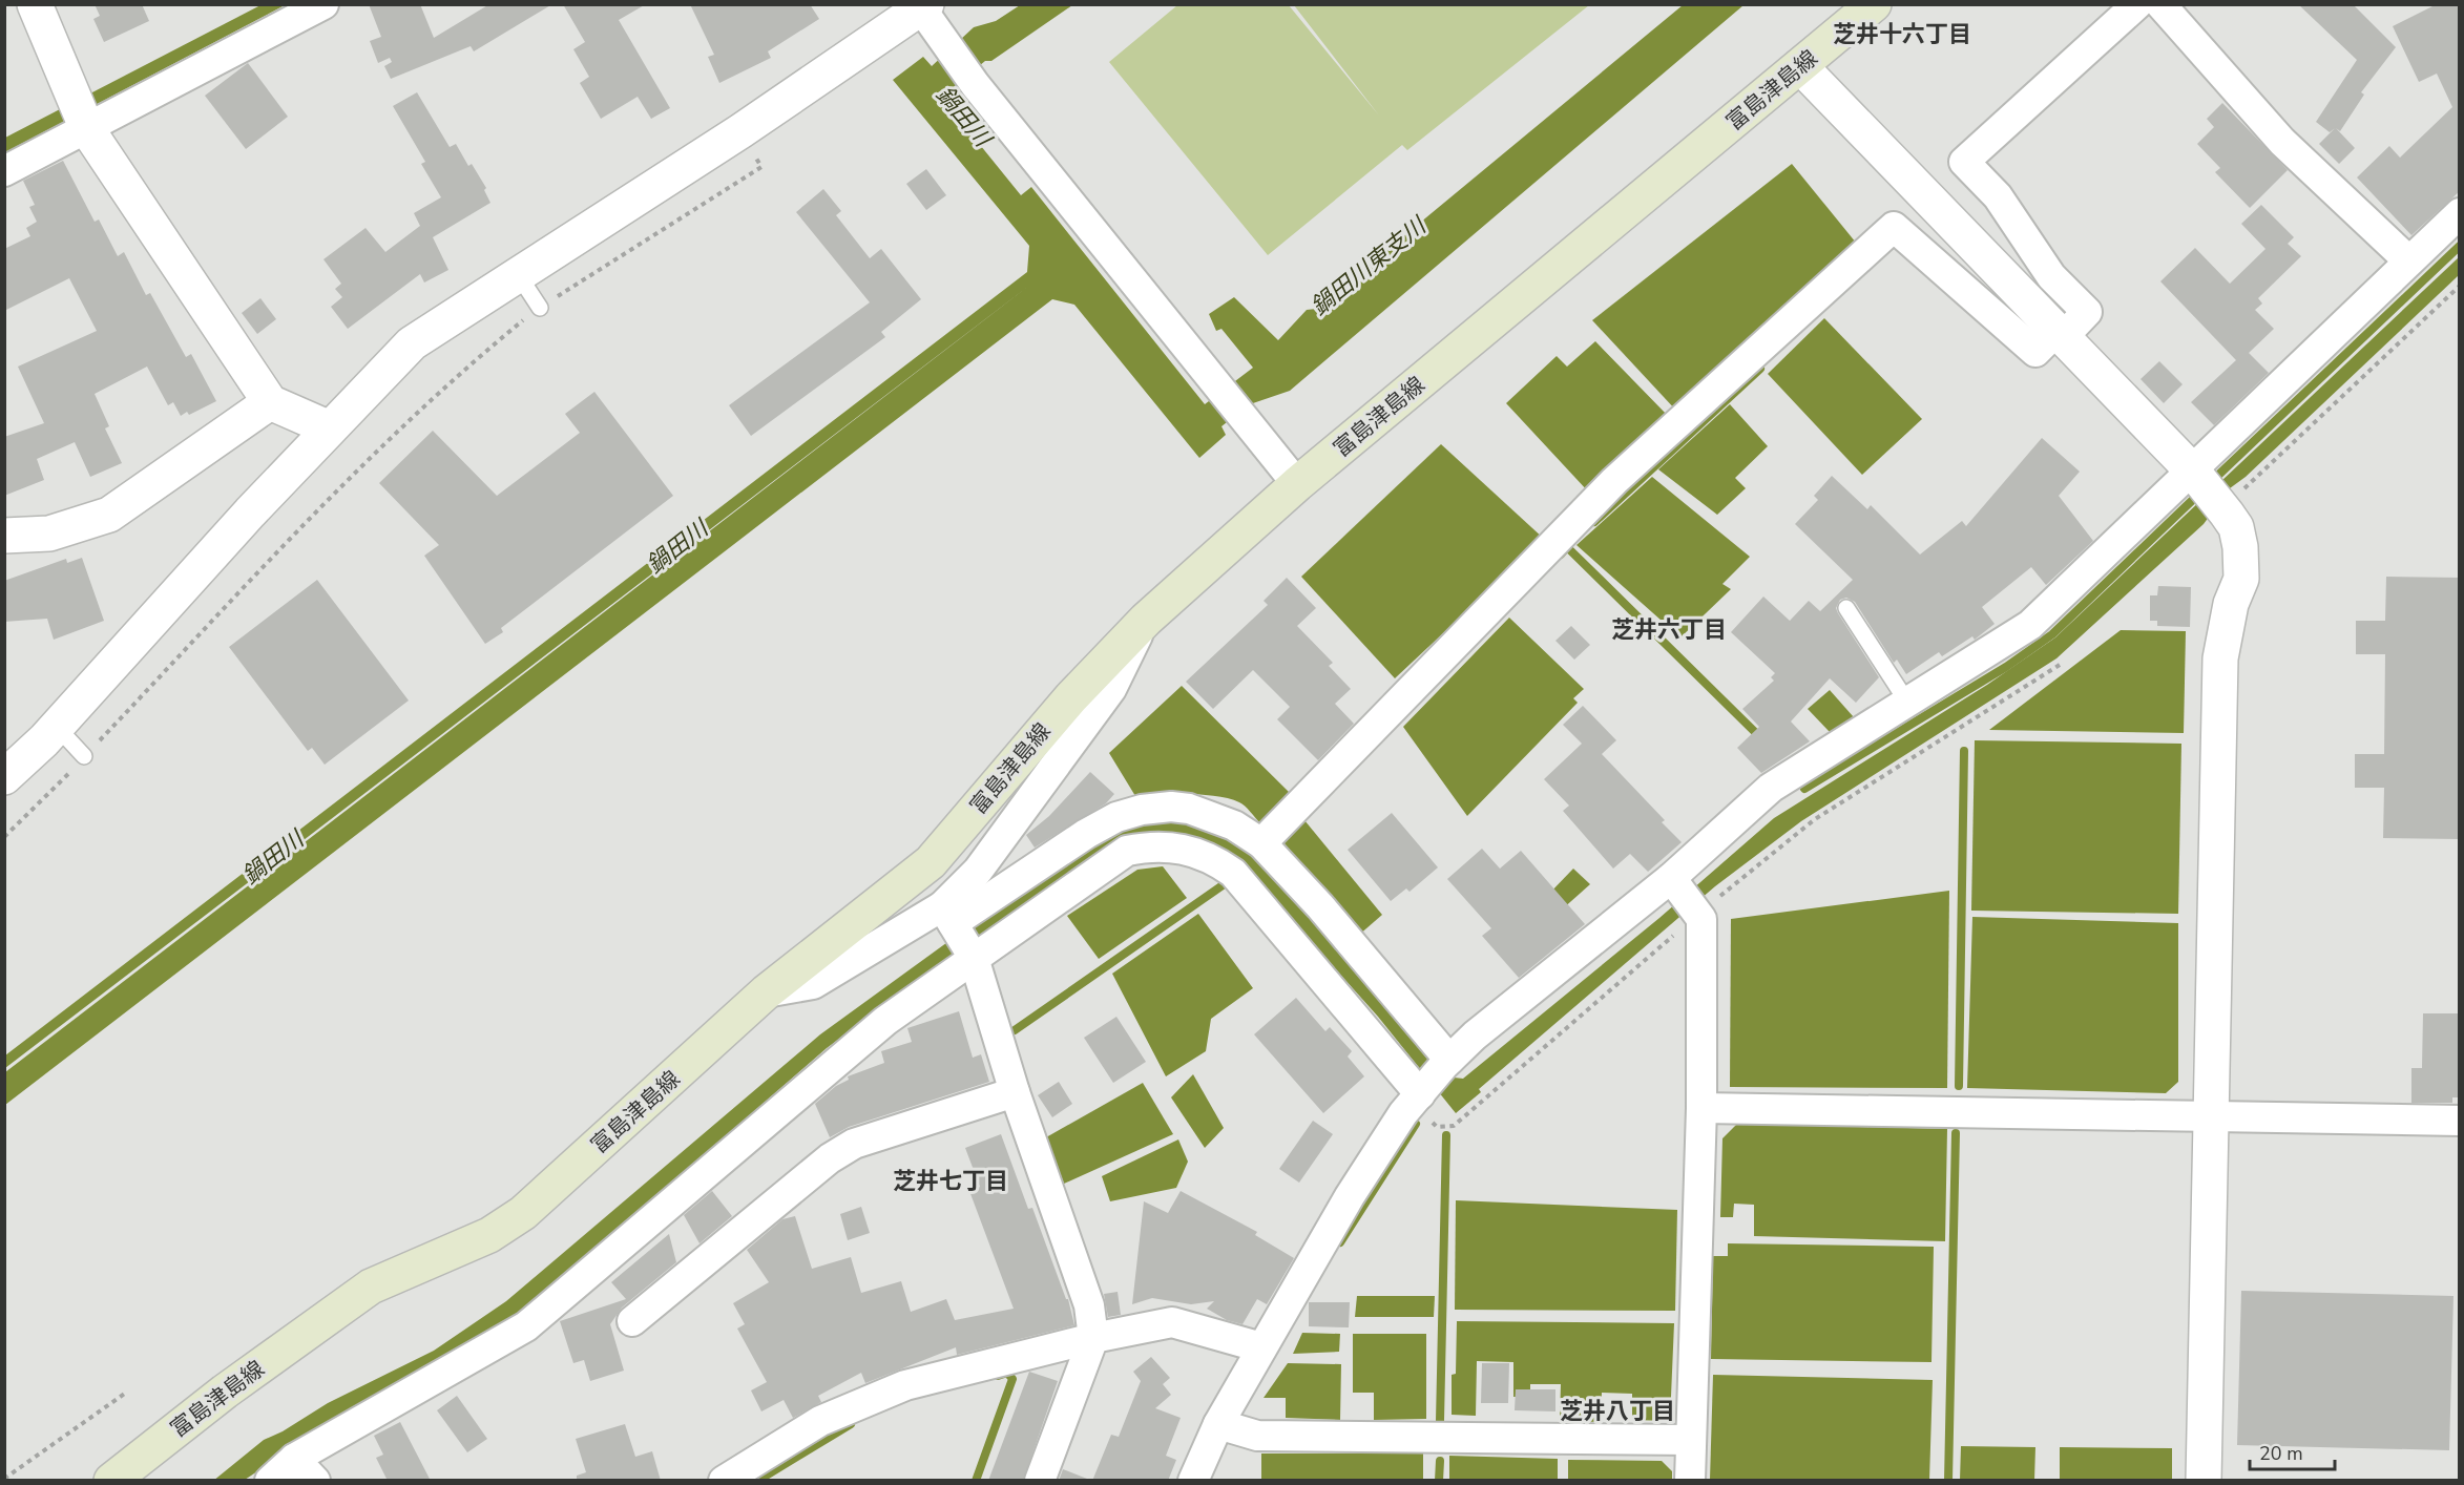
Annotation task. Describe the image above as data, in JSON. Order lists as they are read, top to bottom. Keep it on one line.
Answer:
{"streets":{"main road":["富島津島線"]},"districts":["芝井十六丁目","芝井六丁目","芝井七丁目","芝井八丁目"],"water":["鍋田川","鍋田川東支川"],"scale_bar":"20 m"}
